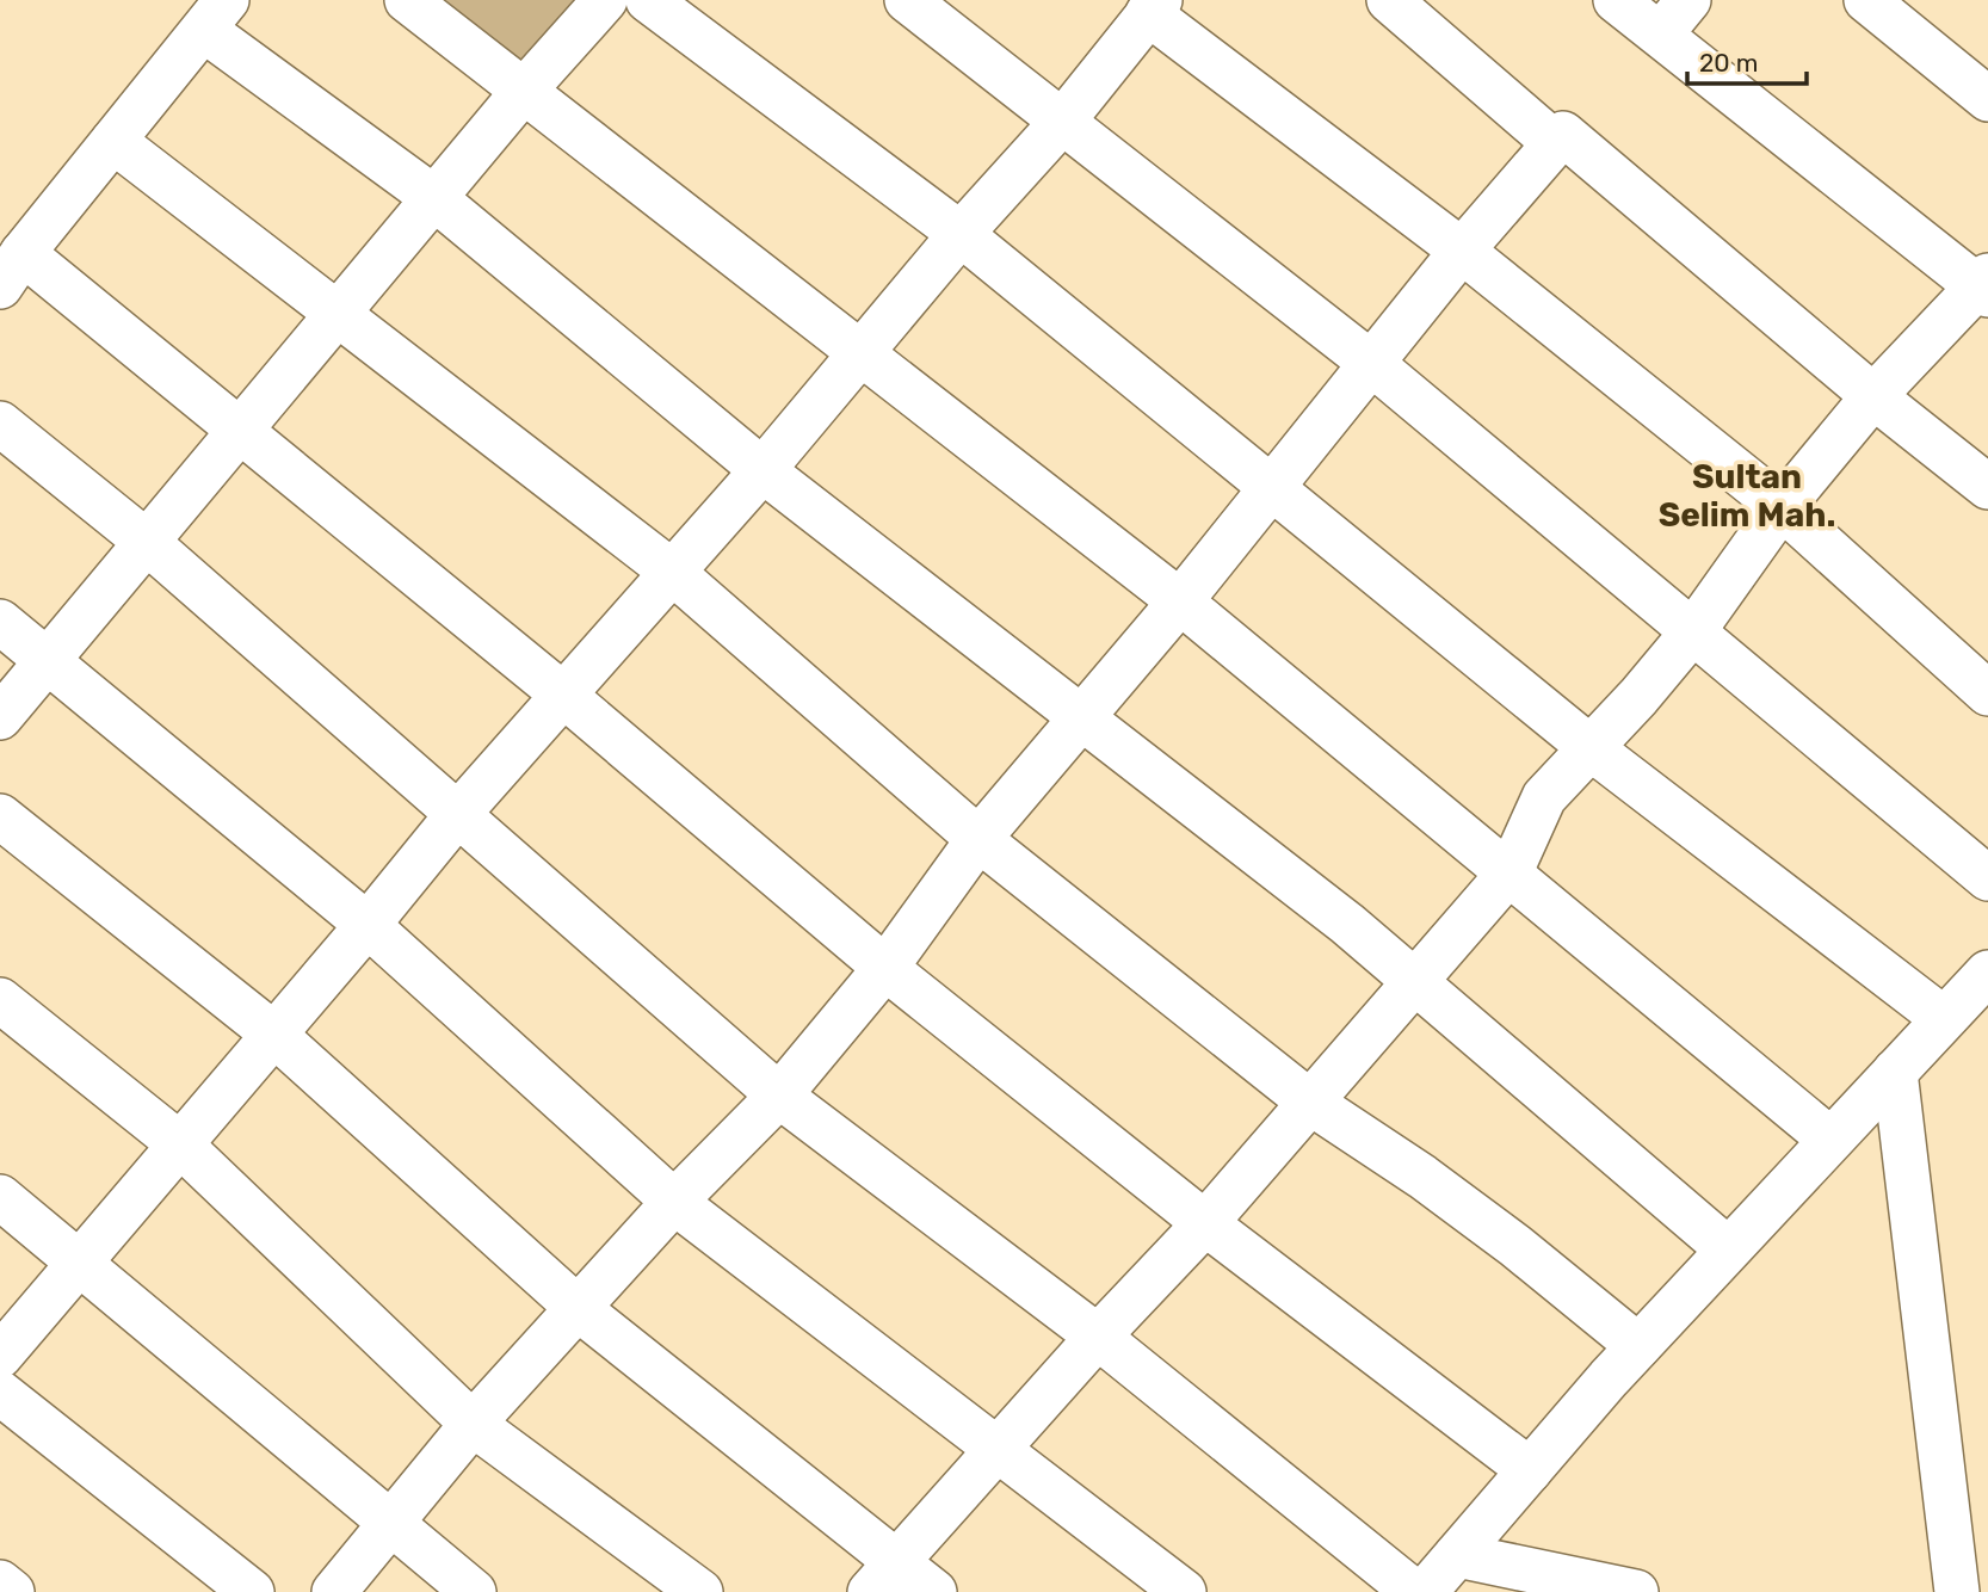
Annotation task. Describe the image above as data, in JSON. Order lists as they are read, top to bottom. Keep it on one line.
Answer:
{"districts":["Sultan Selim Mah."],"scale_bar":"20 m"}
